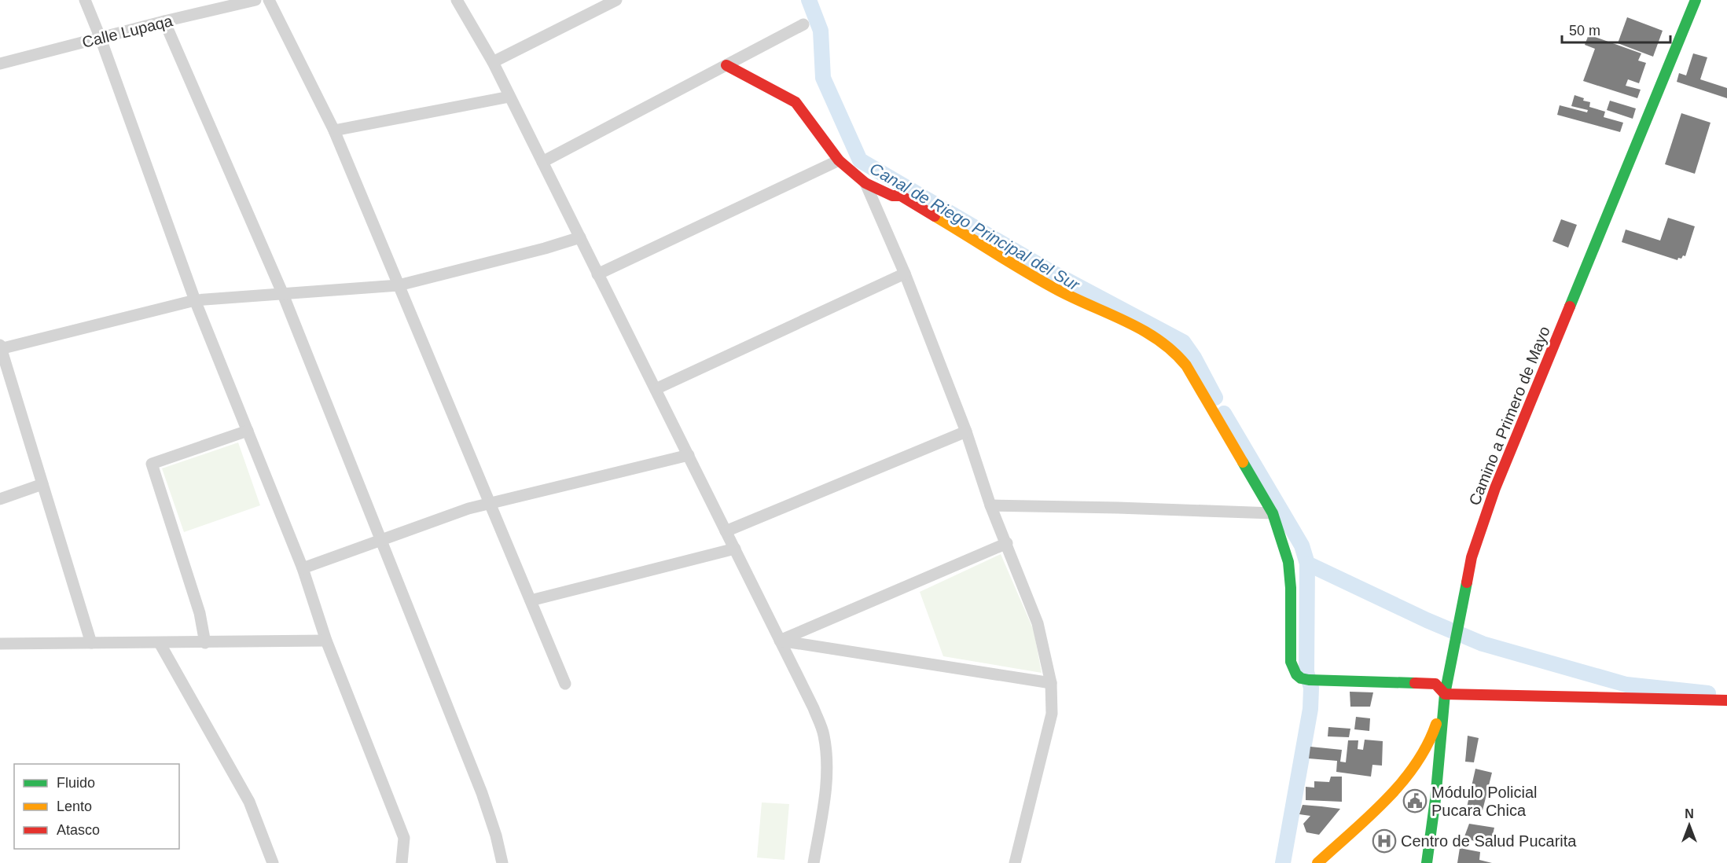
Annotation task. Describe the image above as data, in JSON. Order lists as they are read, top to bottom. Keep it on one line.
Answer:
{"streets":{"street":["Calle Lupaqa","Camino a Primero de Mayo"]},"water":["Canal de Riego Principal del Sur"],"places":{"public building":["Módulo Policial Pucara Chica"],"hospital":["Centro de Salud Pucarita"]},"legend":["Fluido","Lento","Atasco"],"scale_bar":"50 m","north":"top"}
